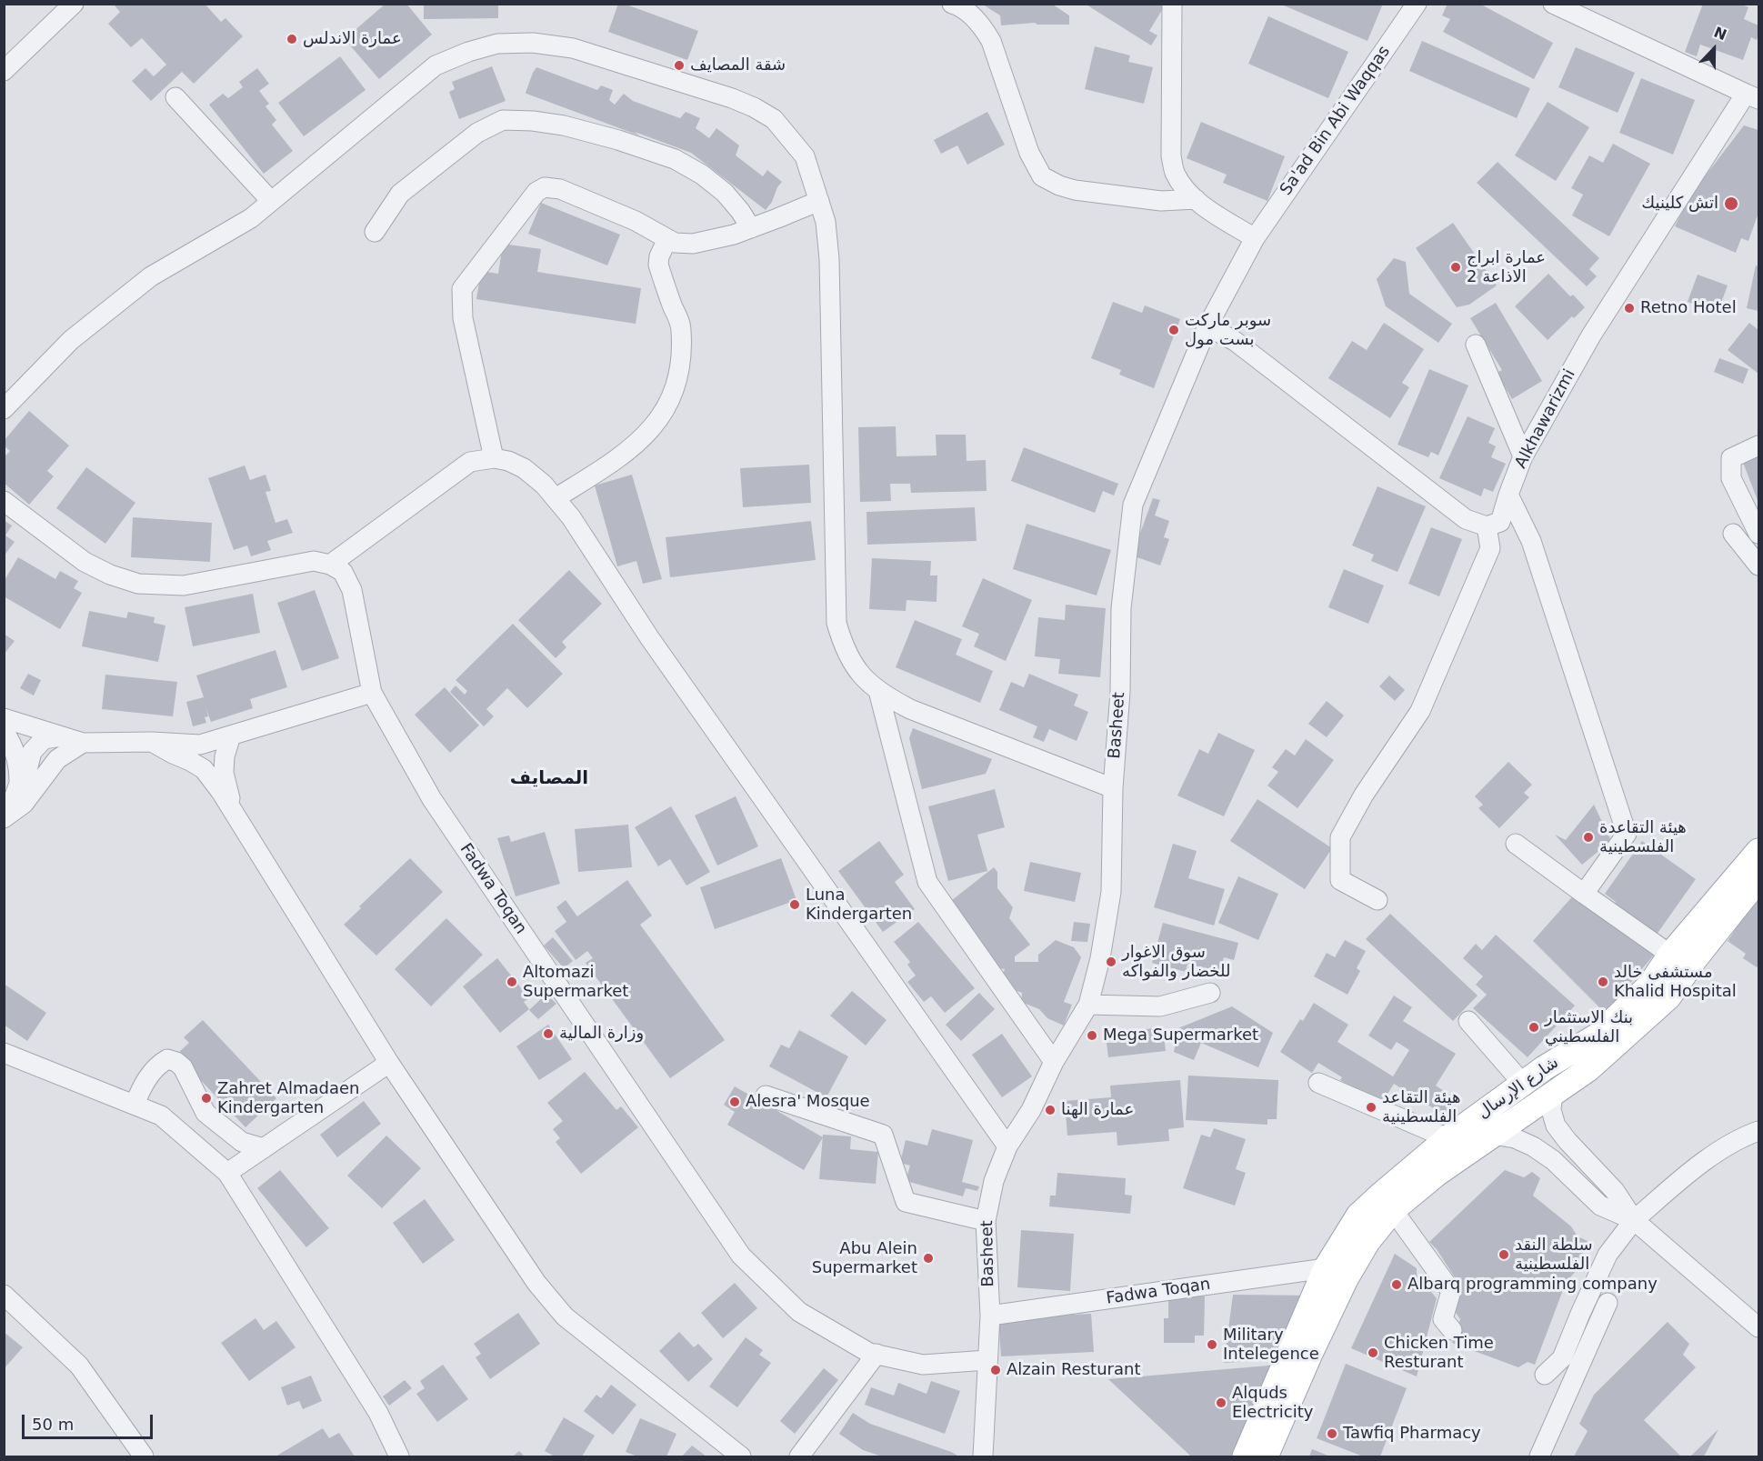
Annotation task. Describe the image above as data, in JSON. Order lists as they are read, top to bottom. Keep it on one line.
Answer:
{"streets":{"main road":["شارع الإرسال"],"street":["Sa'ad Bin Abi Waqqas","Alkhawarizmi","Basheet","Fadwa Toqan"]},"crossings":[["Sa'ad Bin Abi Waqqas","Basheet"],["Basheet","Fadwa Toqan"],["Fadwa Toqan","شارع الإرسال"]],"districts":["المصايف"],"places":["عمارة الاندلس","شقة المصايف","اتش كلينيك","عمارة ابراج الاذاعة 2","Retno Hotel","سوبر ماركت بست مول","هيئة التقاعدة الفلسطينية","Luna Kindergarten","سوق الاغوار للخضار والفواكه","Altomazi Supermarket","مستشفى خالد Khalid Hospital","بنك الاستثمار الفلسطيني","وزارة المالية","Mega Supermarket","Zahret Almadaen Kindergarten","Alesra' Mosque","هيئة التقاعد الفلسطينية","عمارة الهنا","سلطة النقد الفلسطينية","Abu Alein Supermarket","Albarq programming company","Military Intelegence","Chicken Time Resturant","Alzain Resturant","Alquds Electricity","Tawfiq Pharmacy"],"scale_bar":"50 m","north":"top"}
